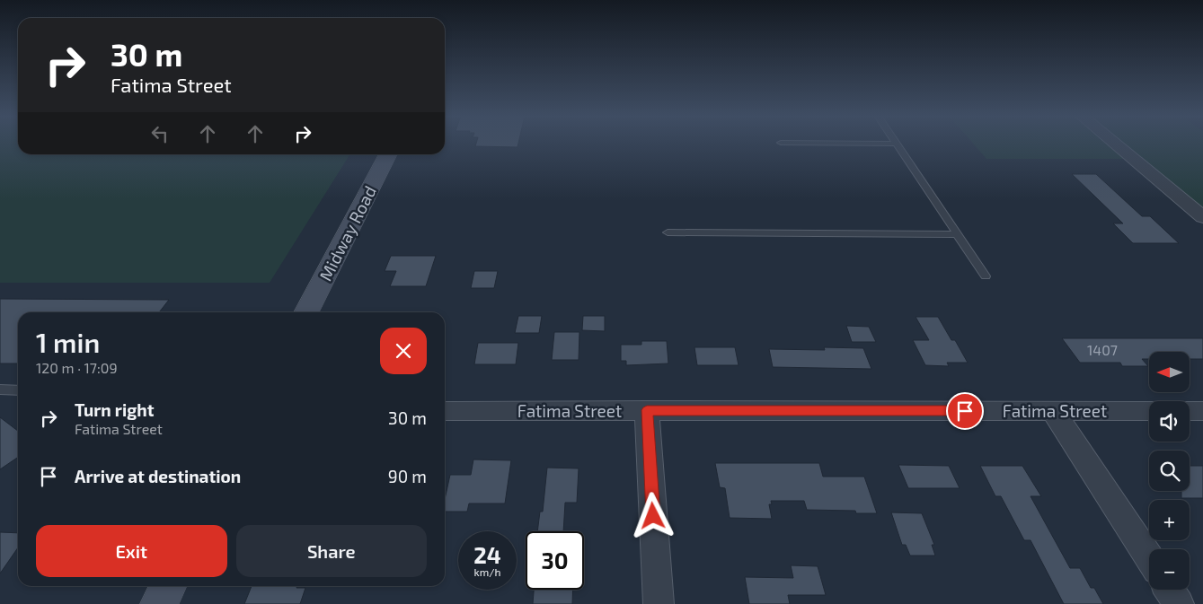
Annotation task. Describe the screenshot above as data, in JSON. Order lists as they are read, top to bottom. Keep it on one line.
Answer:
{"streets":{"main road":["Midway Road"],"street":["Fatima Street"]},"house_numbers":["1407"],"north":"left","page":{"turn":["30 m","Fatima Street"],"heading":["1 min","120 m · 17:09"],"map_buttons":["+","−"],"list":[{"name":"Turn right","note":"Fatima Street","value":"30 m"},{"name":"Arrive at destination","value":"90 m"}],"buttons":["Exit","Share"],"speed":"24 km/h","limit":"30"}}
